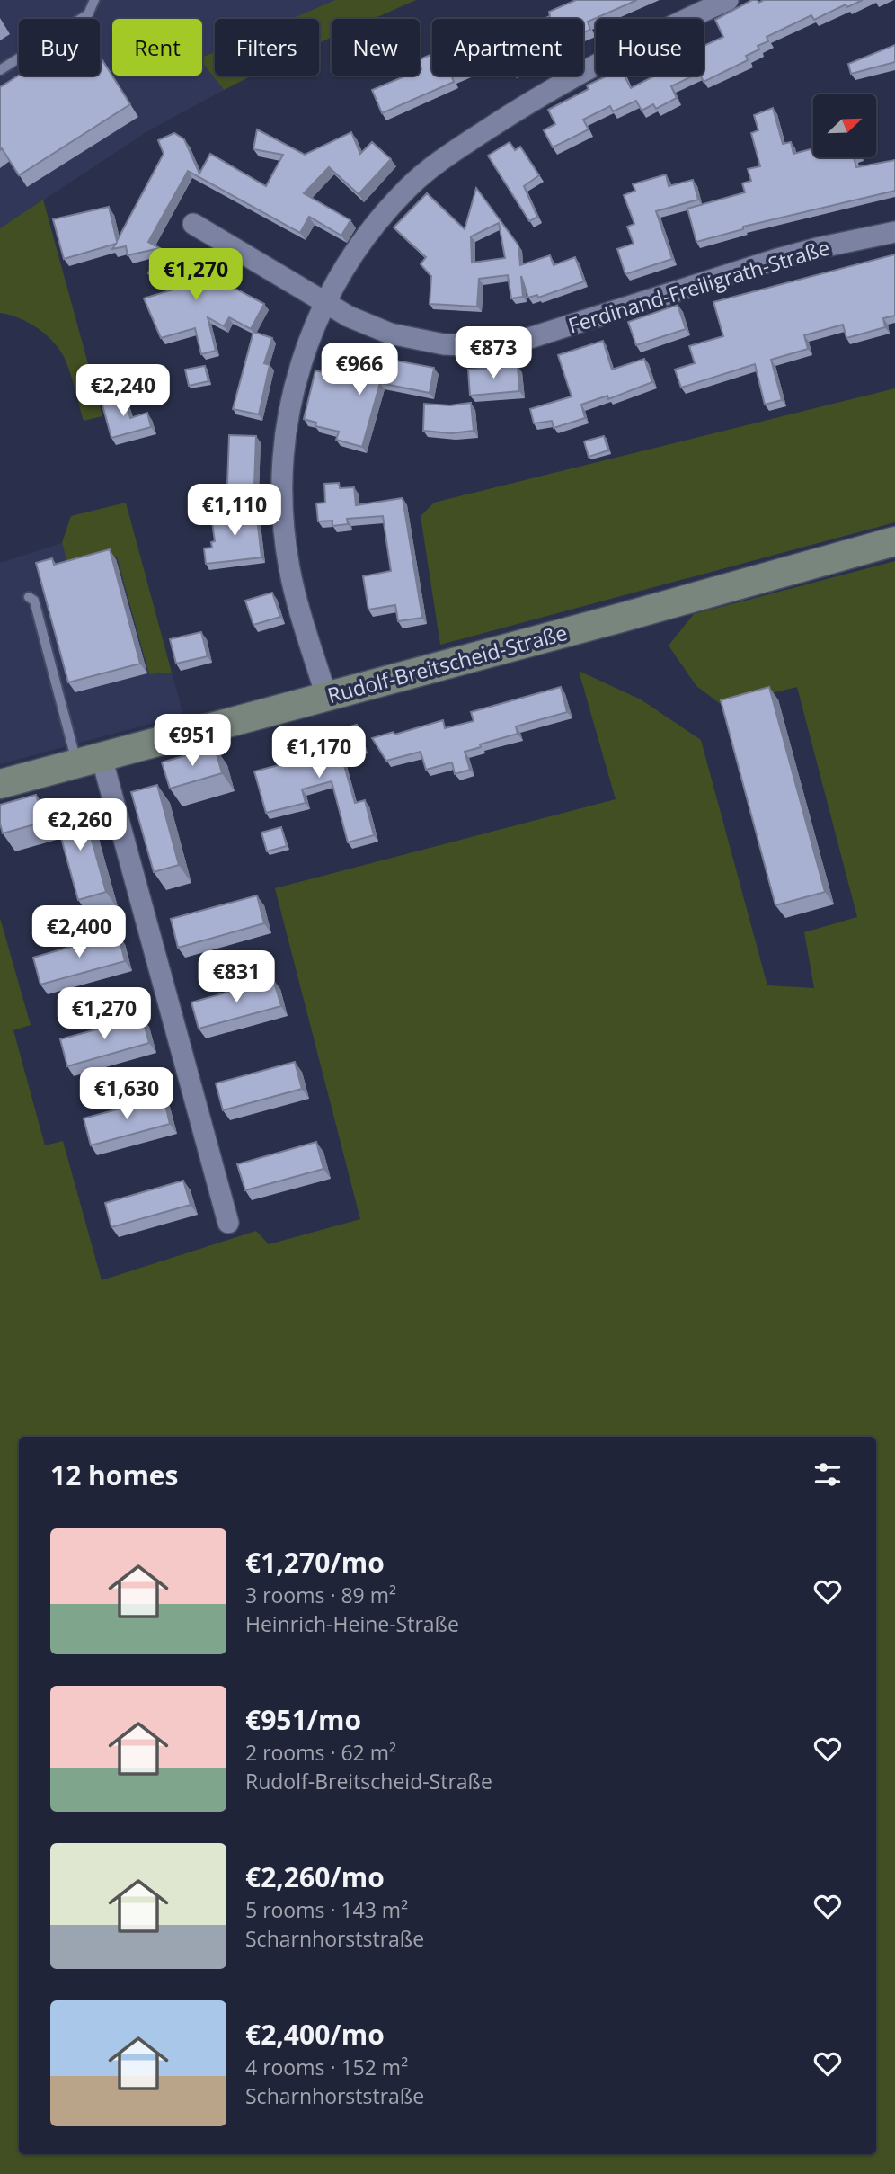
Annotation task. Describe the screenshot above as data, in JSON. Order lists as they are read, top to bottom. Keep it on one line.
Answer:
{"streets":{"street":["Ferdinand-Freiligrath-Straße","Rudolf-Breitscheid-Straße"]},"north":"top right","page":{"chip":["Buy","Rent","Filters","New","Apartment","House"],"price":["€1,270","€873","€966","€2,240","€1,110","€951","€1,170","€2,260","€2,400","€831","€1,270","€1,630"],"heading":"12 homes","list":[{"name":"€1,270/mo","note":"3 rooms · 89 m² · Heinrich-Heine-Straße"},{"name":"€951/mo","note":"2 rooms · 62 m² · Rudolf-Breitscheid-Straße"},{"name":"€2,260/mo","note":"5 rooms · 143 m² · Scharnhorststraße"},{"name":"€2,400/mo","note":"4 rooms · 152 m² · Scharnhorststraße"}]}}
